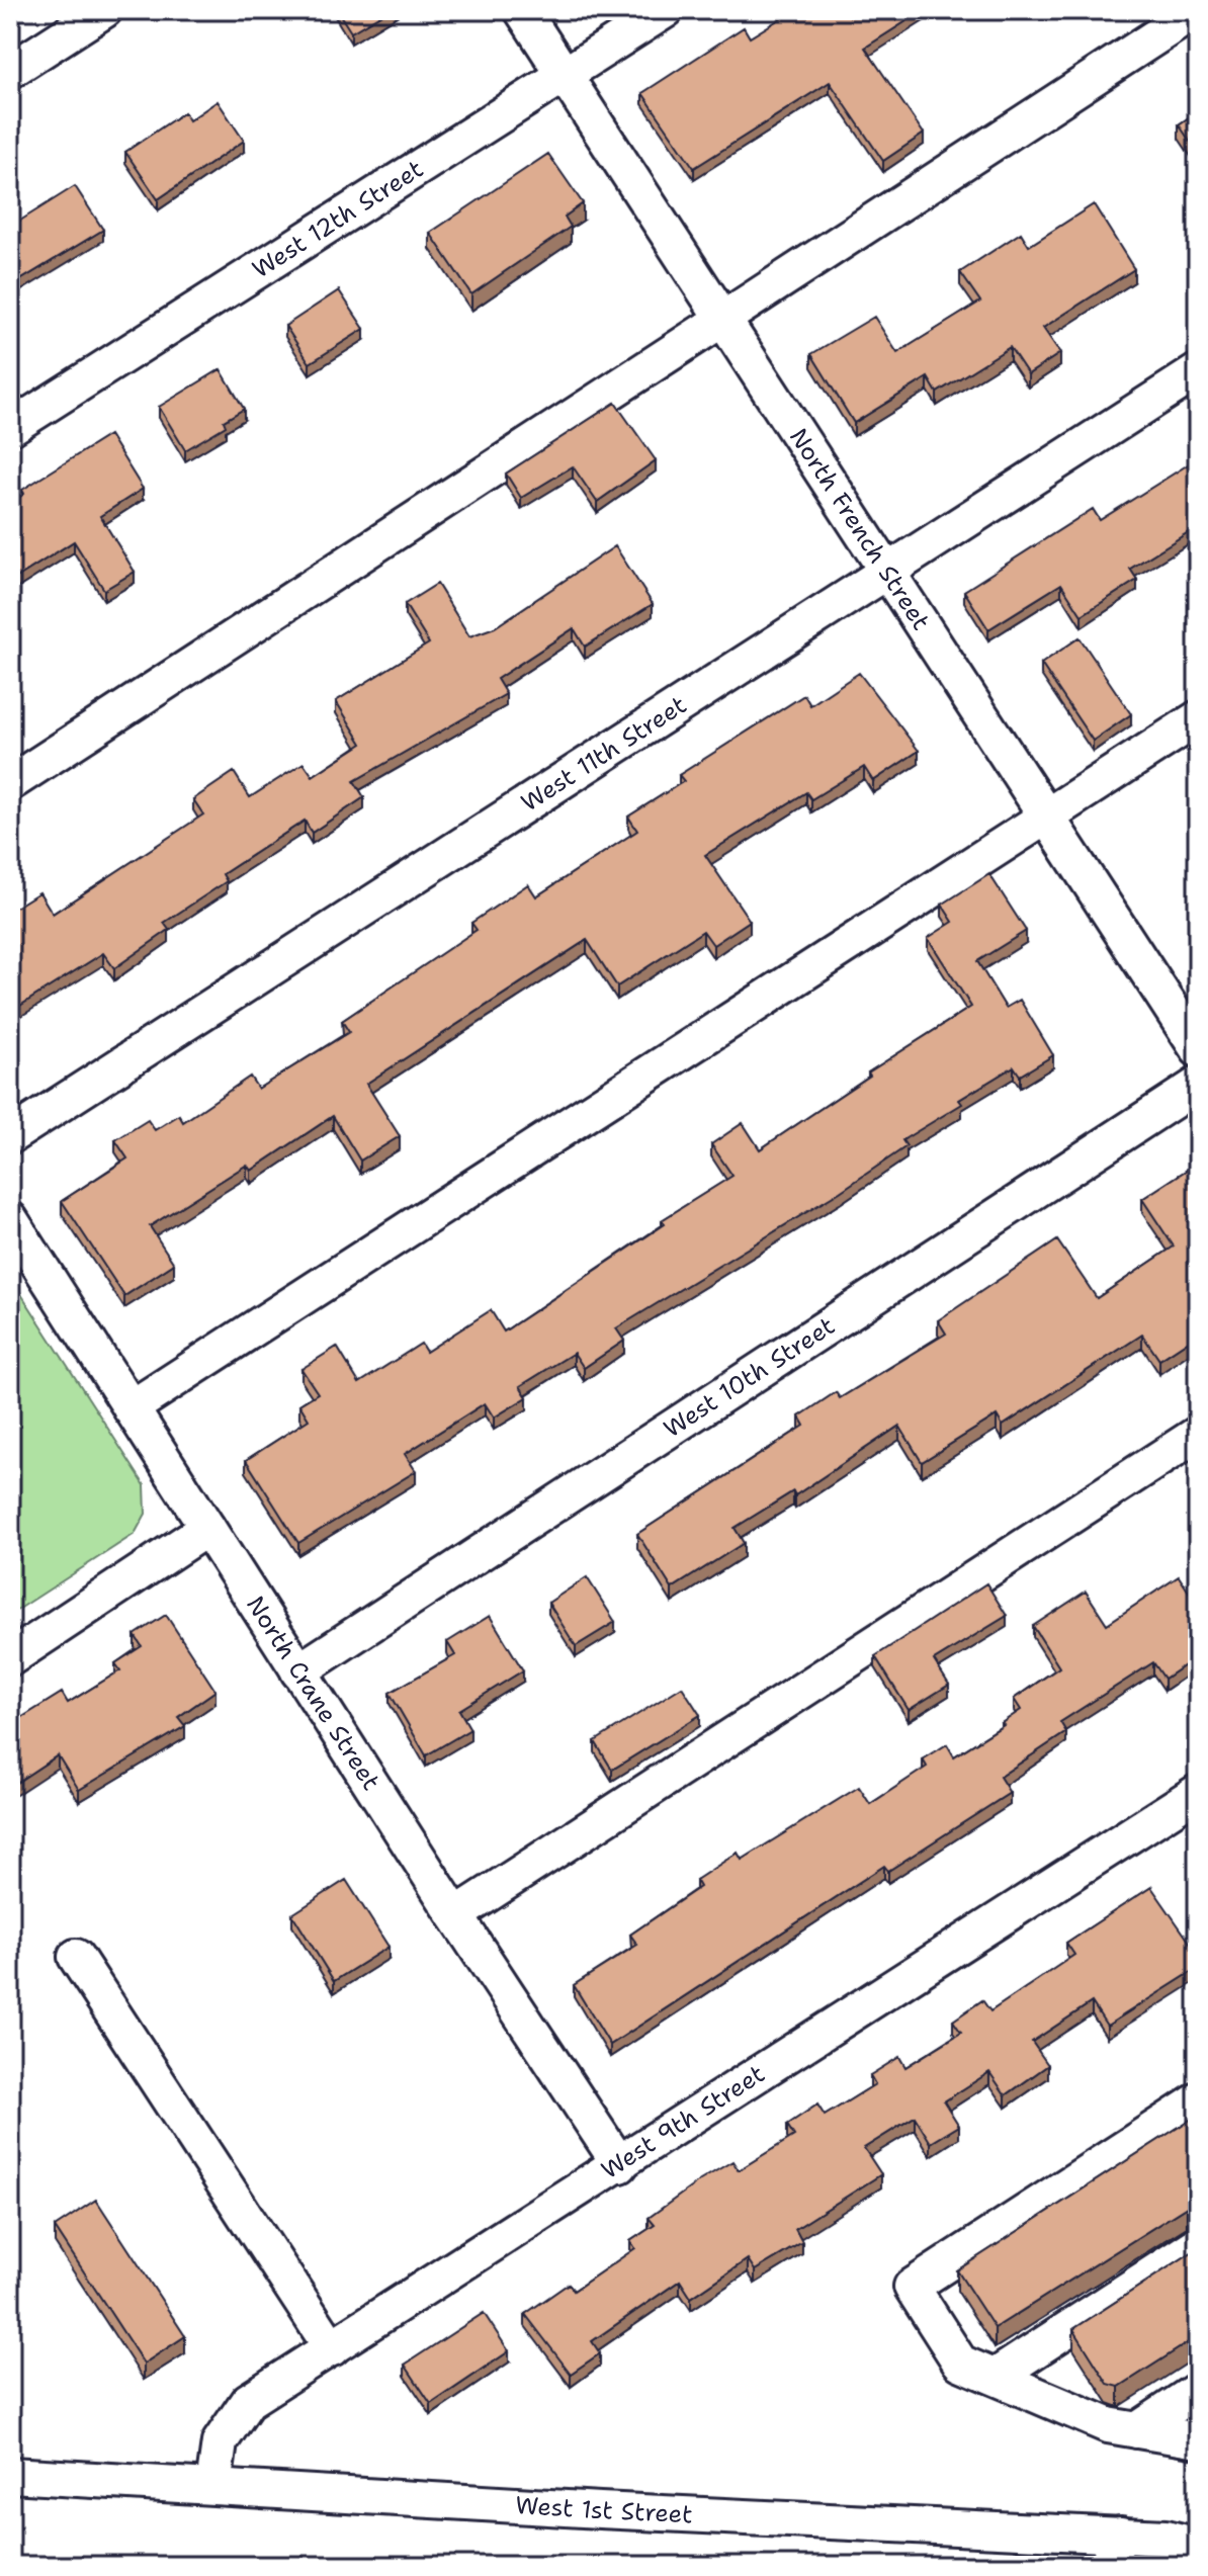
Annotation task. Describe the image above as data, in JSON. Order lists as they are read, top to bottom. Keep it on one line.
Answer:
{"streets":{"street":["West 12th Street","North French Street","West 11th Street","West 10th Street","North Crane Street","West 9th Street","West 1st Street"]},"crossings":[["West 12th Street","North French Street"],["North French Street","West 11th Street"],["West 10th Street","North Crane Street"],["North Crane Street","West 9th Street"],["West 9th Street","West 1st Street"]]}
